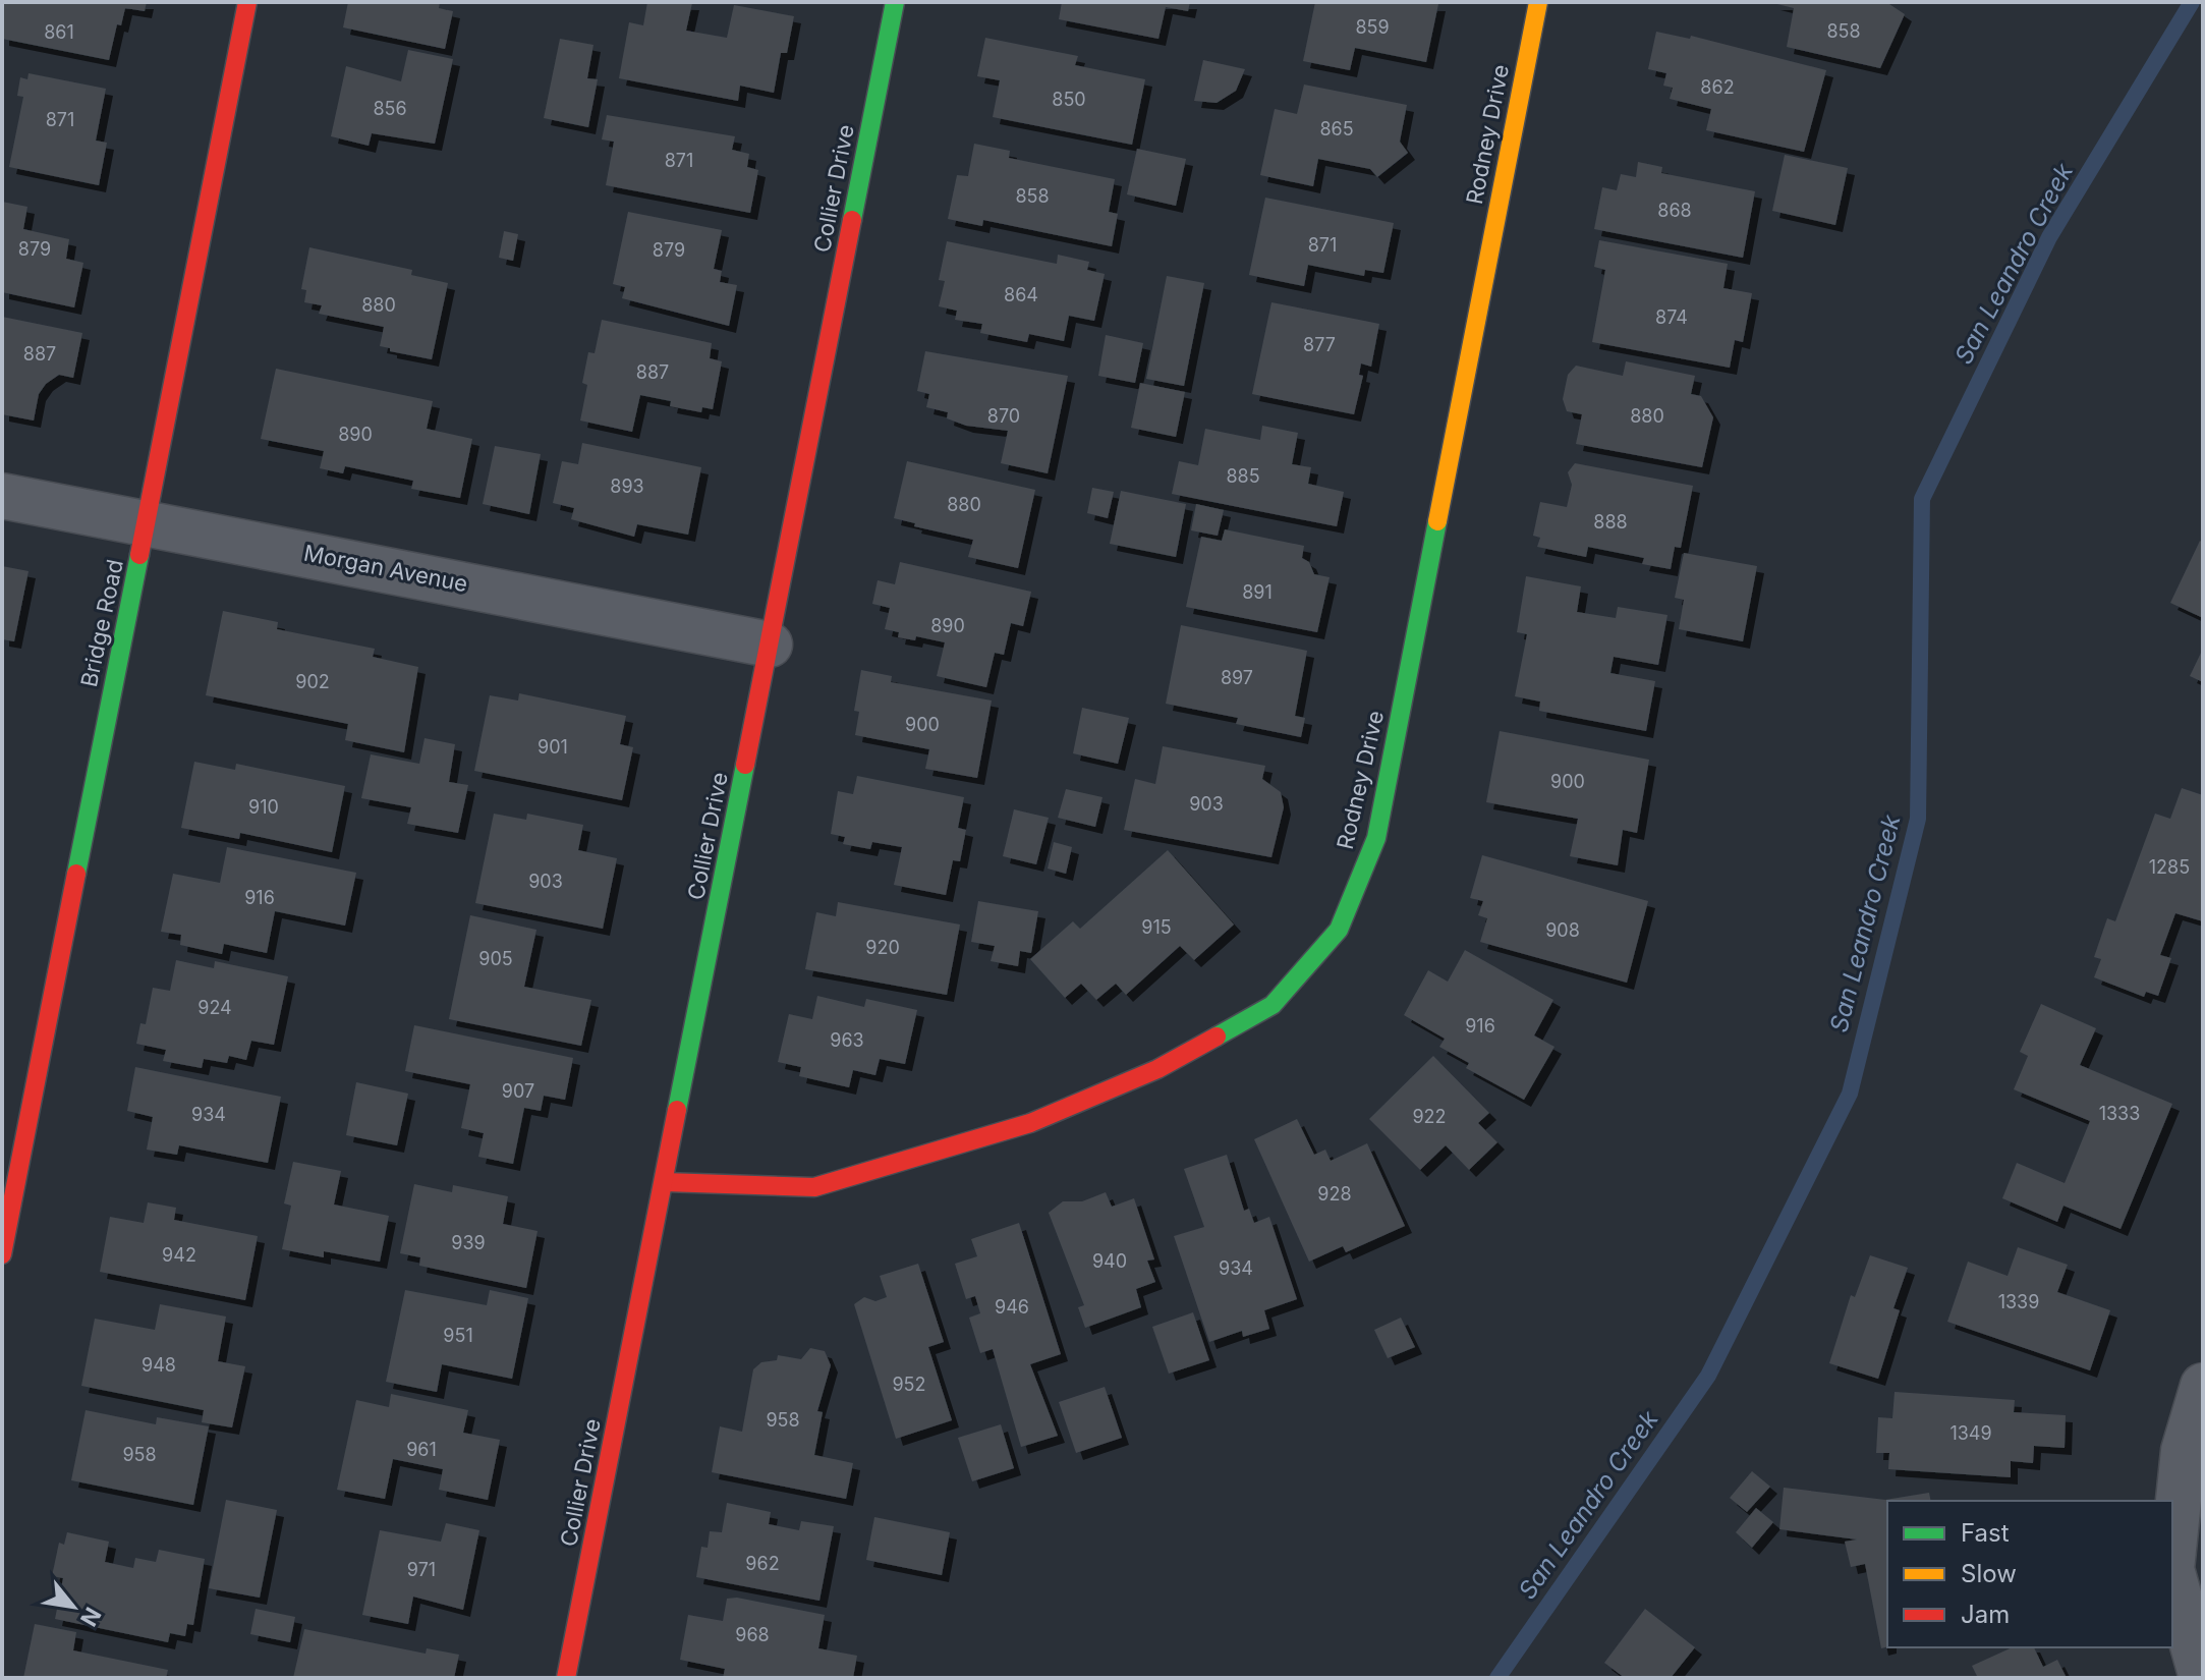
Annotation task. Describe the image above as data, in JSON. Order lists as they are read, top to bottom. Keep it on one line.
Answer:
{"streets":{"street":["Rodney Drive","Collier Drive","Morgan Avenue","Bridge Road"]},"crossings":[["Rodney Drive","Collier Drive"],["Collier Drive","Morgan Avenue"],["Morgan Avenue","Bridge Road"]],"water":["San Leandro Creek"],"house_numbers":["859","858","861","862","850","856","871","865","871","858","868","871","879","879","864","880","874","877","887","887","870","880","890","885","893","880","888","891","890","897","902","900","901","900","903","910","1285","903","916","915","908","920","905","924","916","963","907","1333","934","922","928","939","942","940","934","1339","946","951","948","952","958","1349","961","958","962","971","968"],"legend":["Fast","Slow","Jam"],"north":"bottom right"}
